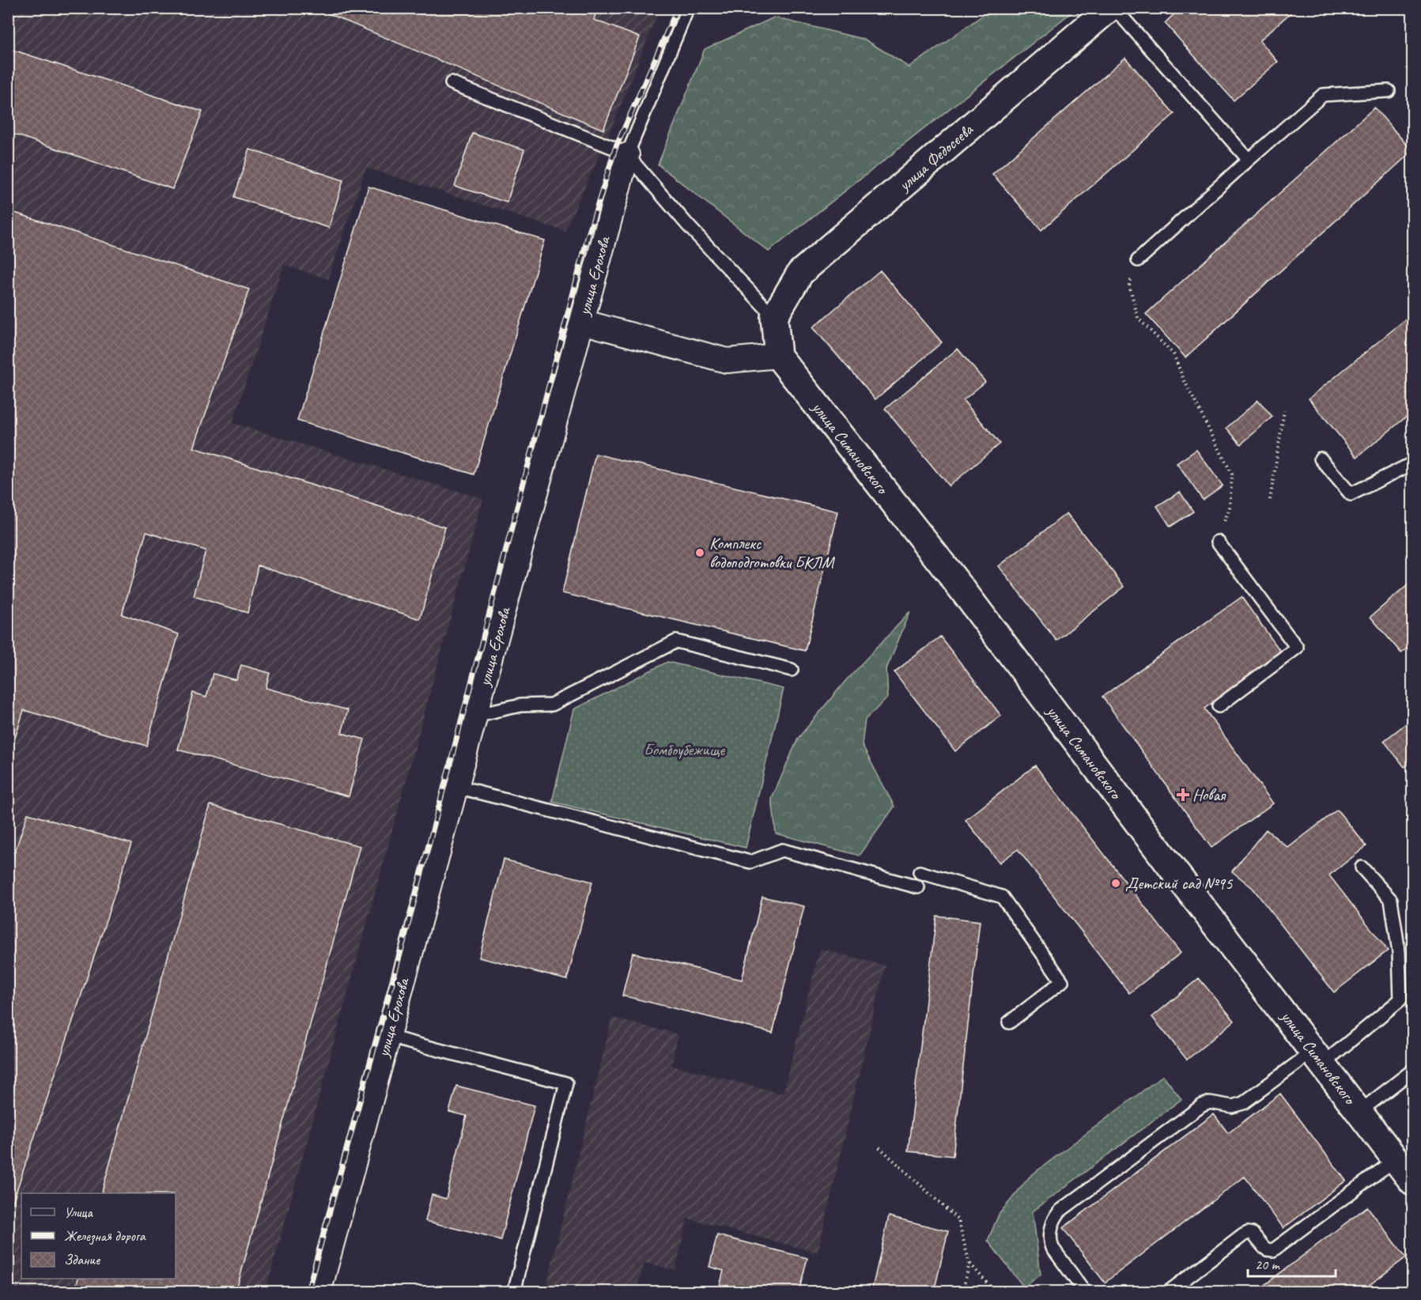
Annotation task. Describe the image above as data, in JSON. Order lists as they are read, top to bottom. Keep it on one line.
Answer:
{"streets":{"street":["улица Федосеева","улица Ерохова","улица Симановского"]},"parks":["Бомбоубежище"],"places":{"other":["Комплекс водоподготовки БКЛМ","Детский сад №95"],"health":["Новая"]},"legend":["Улица","Железная дорога","Здание"],"scale_bar":"20 m"}
